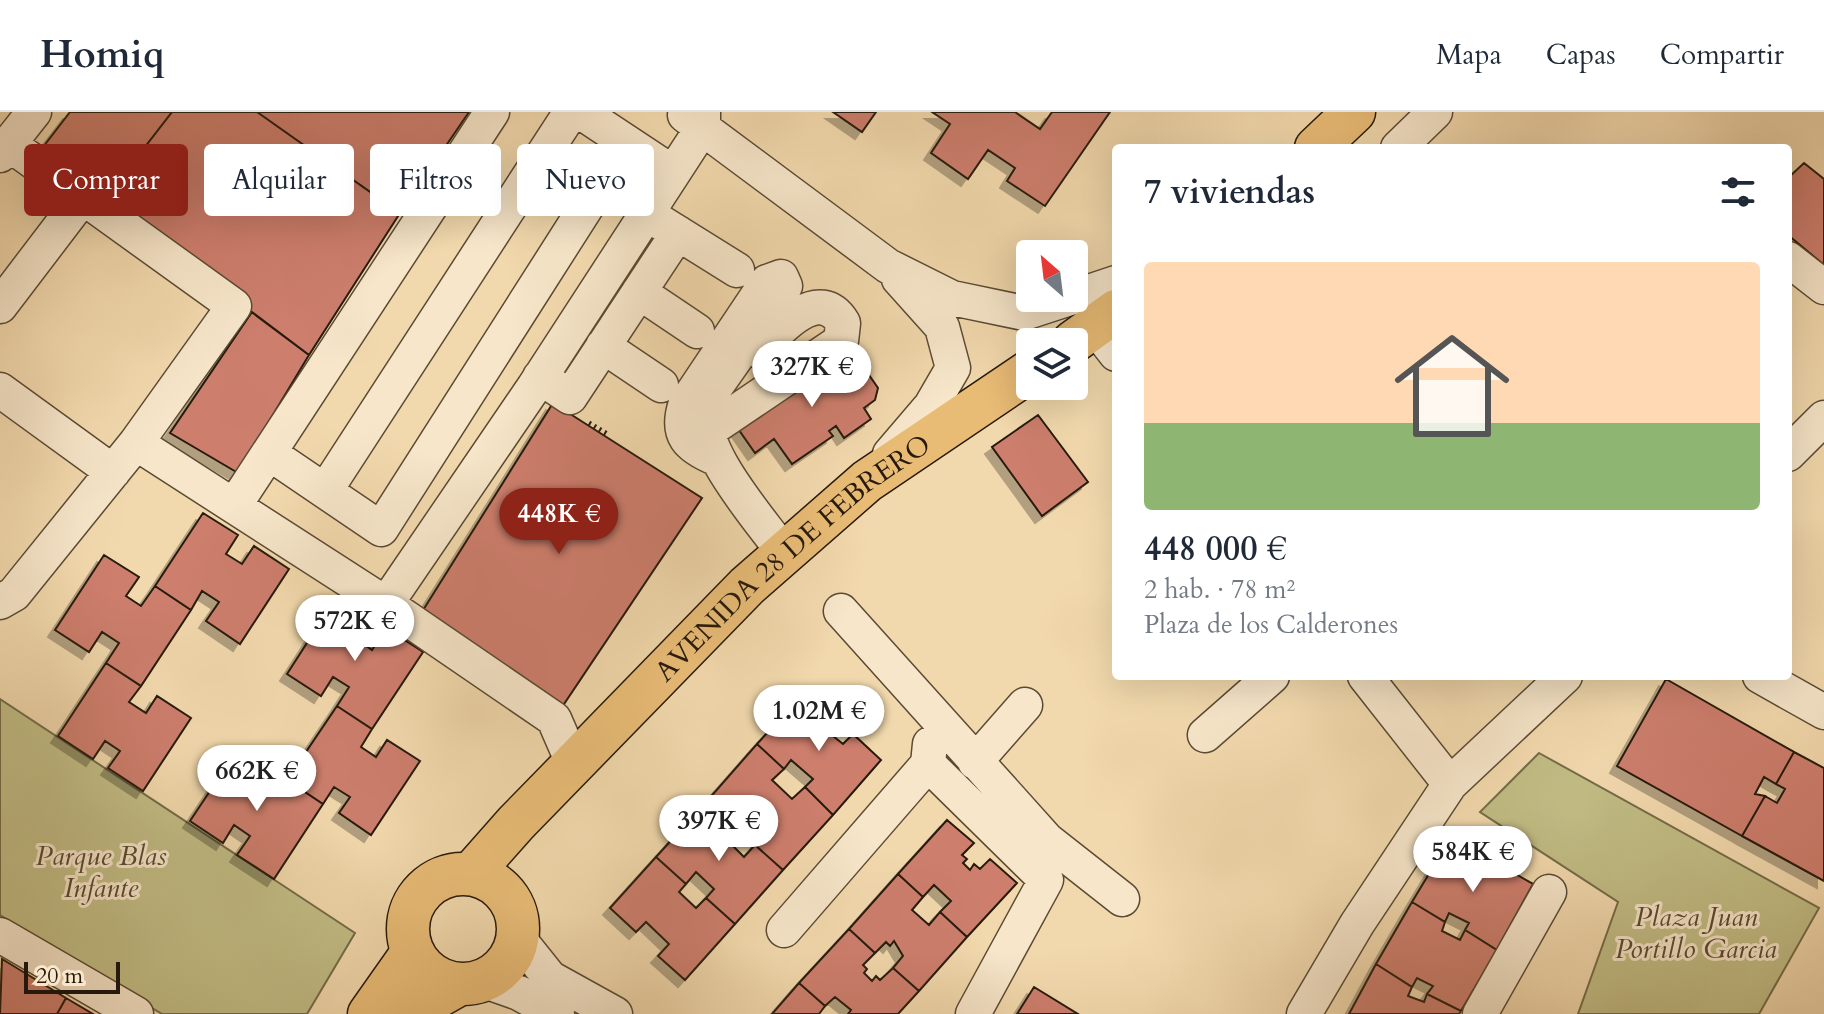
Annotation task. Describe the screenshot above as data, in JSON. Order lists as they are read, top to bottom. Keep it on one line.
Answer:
{"streets":{"main road":["AVENIDA 28 DE FEBRERO"]},"parks":["Parque Blas Infante","Plaza Juan Portillo Garcia"],"scale_bar":"20 m","north":"top left","page":{"header":"Homiq","nav":["Mapa","Capas","Compartir"],"chip":["Comprar","Alquilar","Filtros","Nuevo"],"heading":"7 viviendas","list":[{"name":"448 000 €","note":"2 hab. · 78 m² · Plaza de los Calderones"}],"price":["327K €","448K €","572K €","1.02M €","662K €","397K €","584K €"],"scale":"20 m"}}
